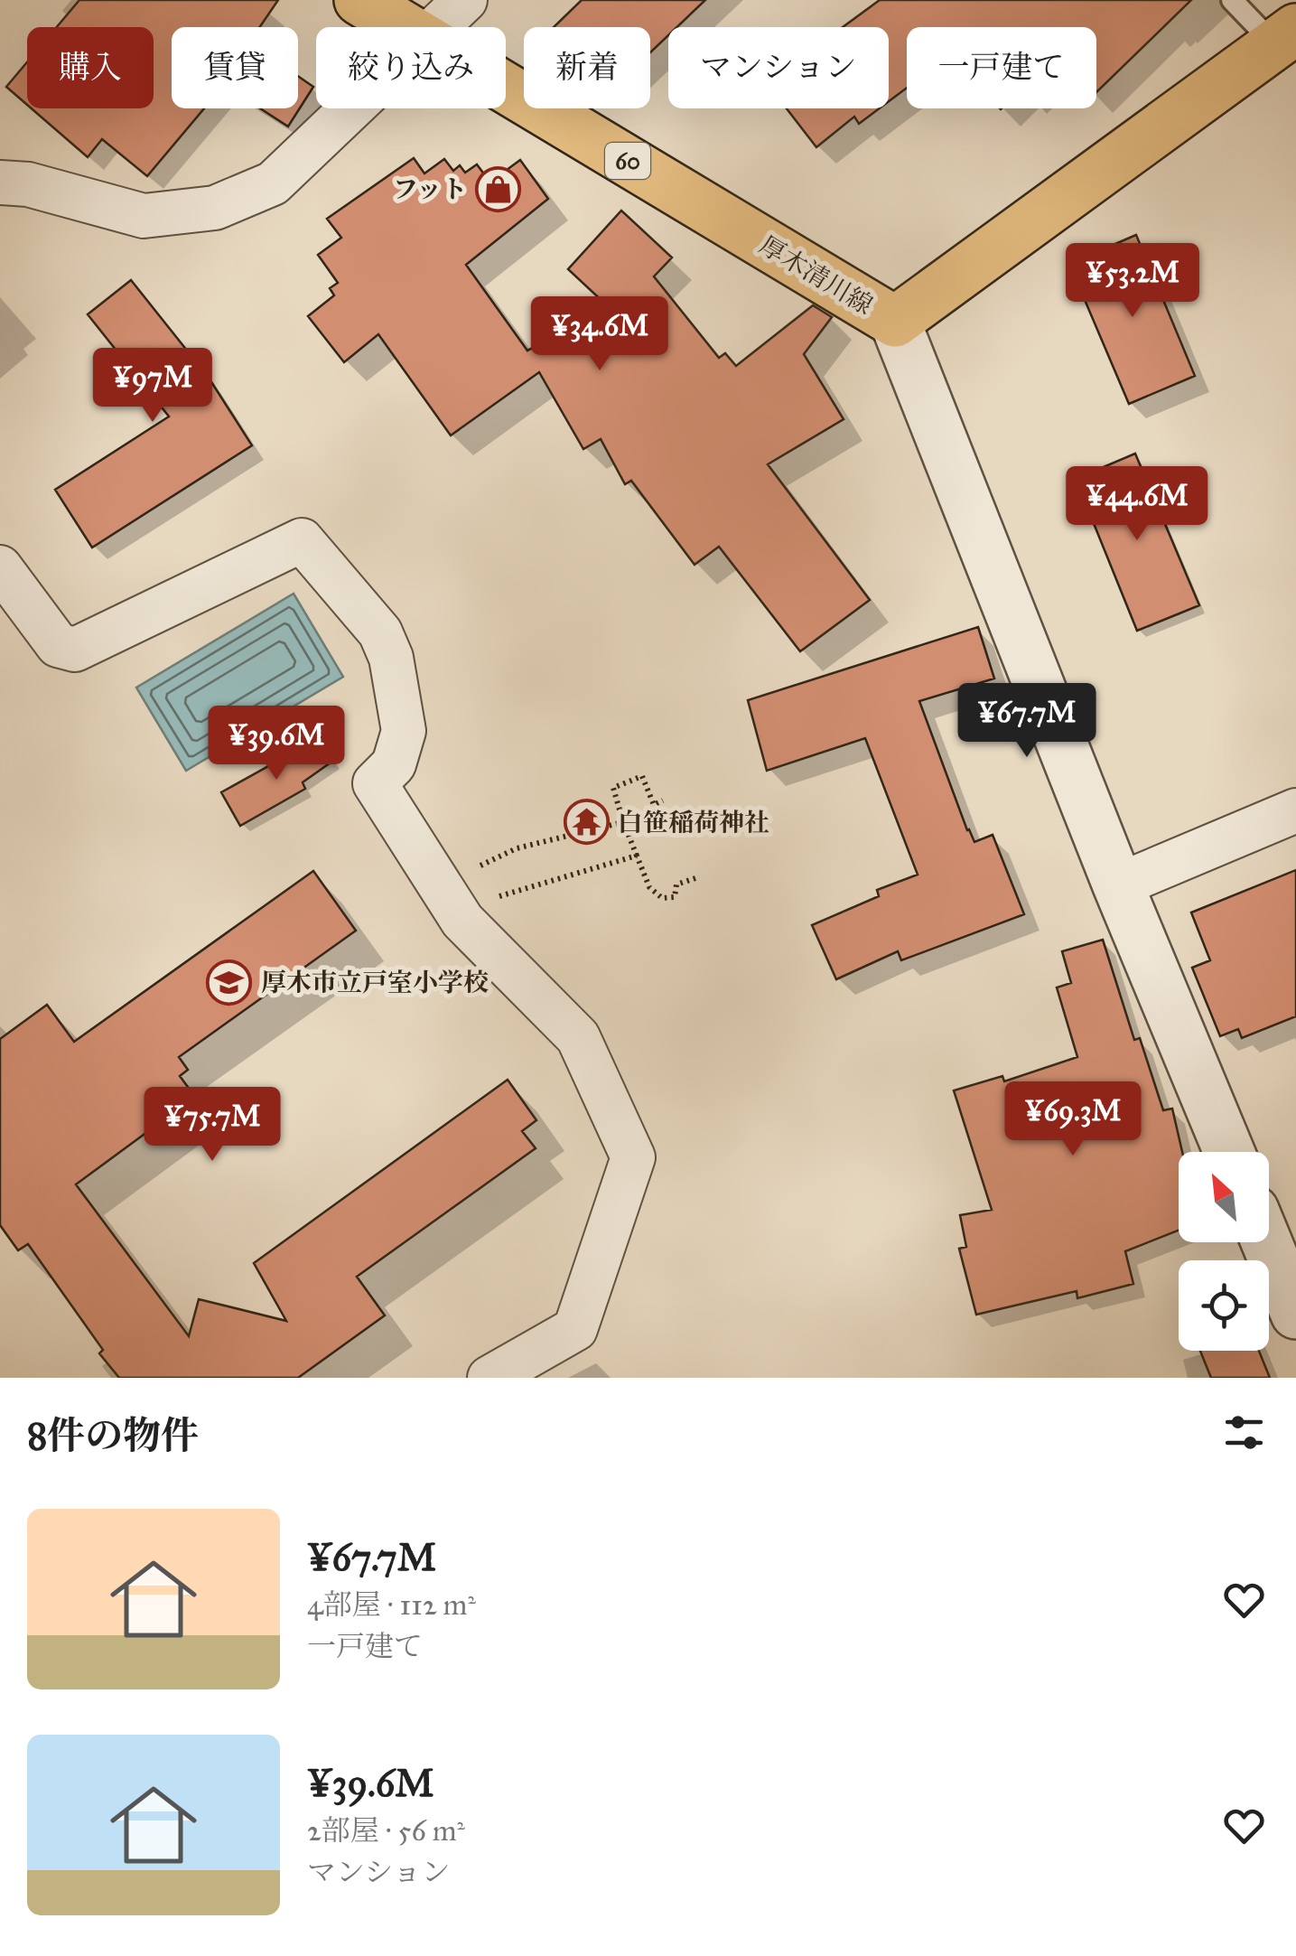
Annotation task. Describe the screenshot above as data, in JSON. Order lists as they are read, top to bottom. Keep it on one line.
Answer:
{"streets":{"main road":["60","厚木清川線"]},"places":{"shop":["フット"],"temple":["白笹稲荷神社"],"school or university":["厚木市立戸室小学校"]},"north":"top left","page":{"chip":["購入","賃貸","絞り込み","新着","マンション","一戸建て"],"price":["¥53.2M","¥34.6M","¥97M","¥44.6M","¥67.7M","¥39.6M","¥69.3M","¥75.7M"],"heading":"8件の物件","list":[{"name":"¥67.7M","note":"4部屋 · 112 m² · 一戸建て"},{"name":"¥39.6M","note":"2部屋 · 56 m² · マンション"}]}}
